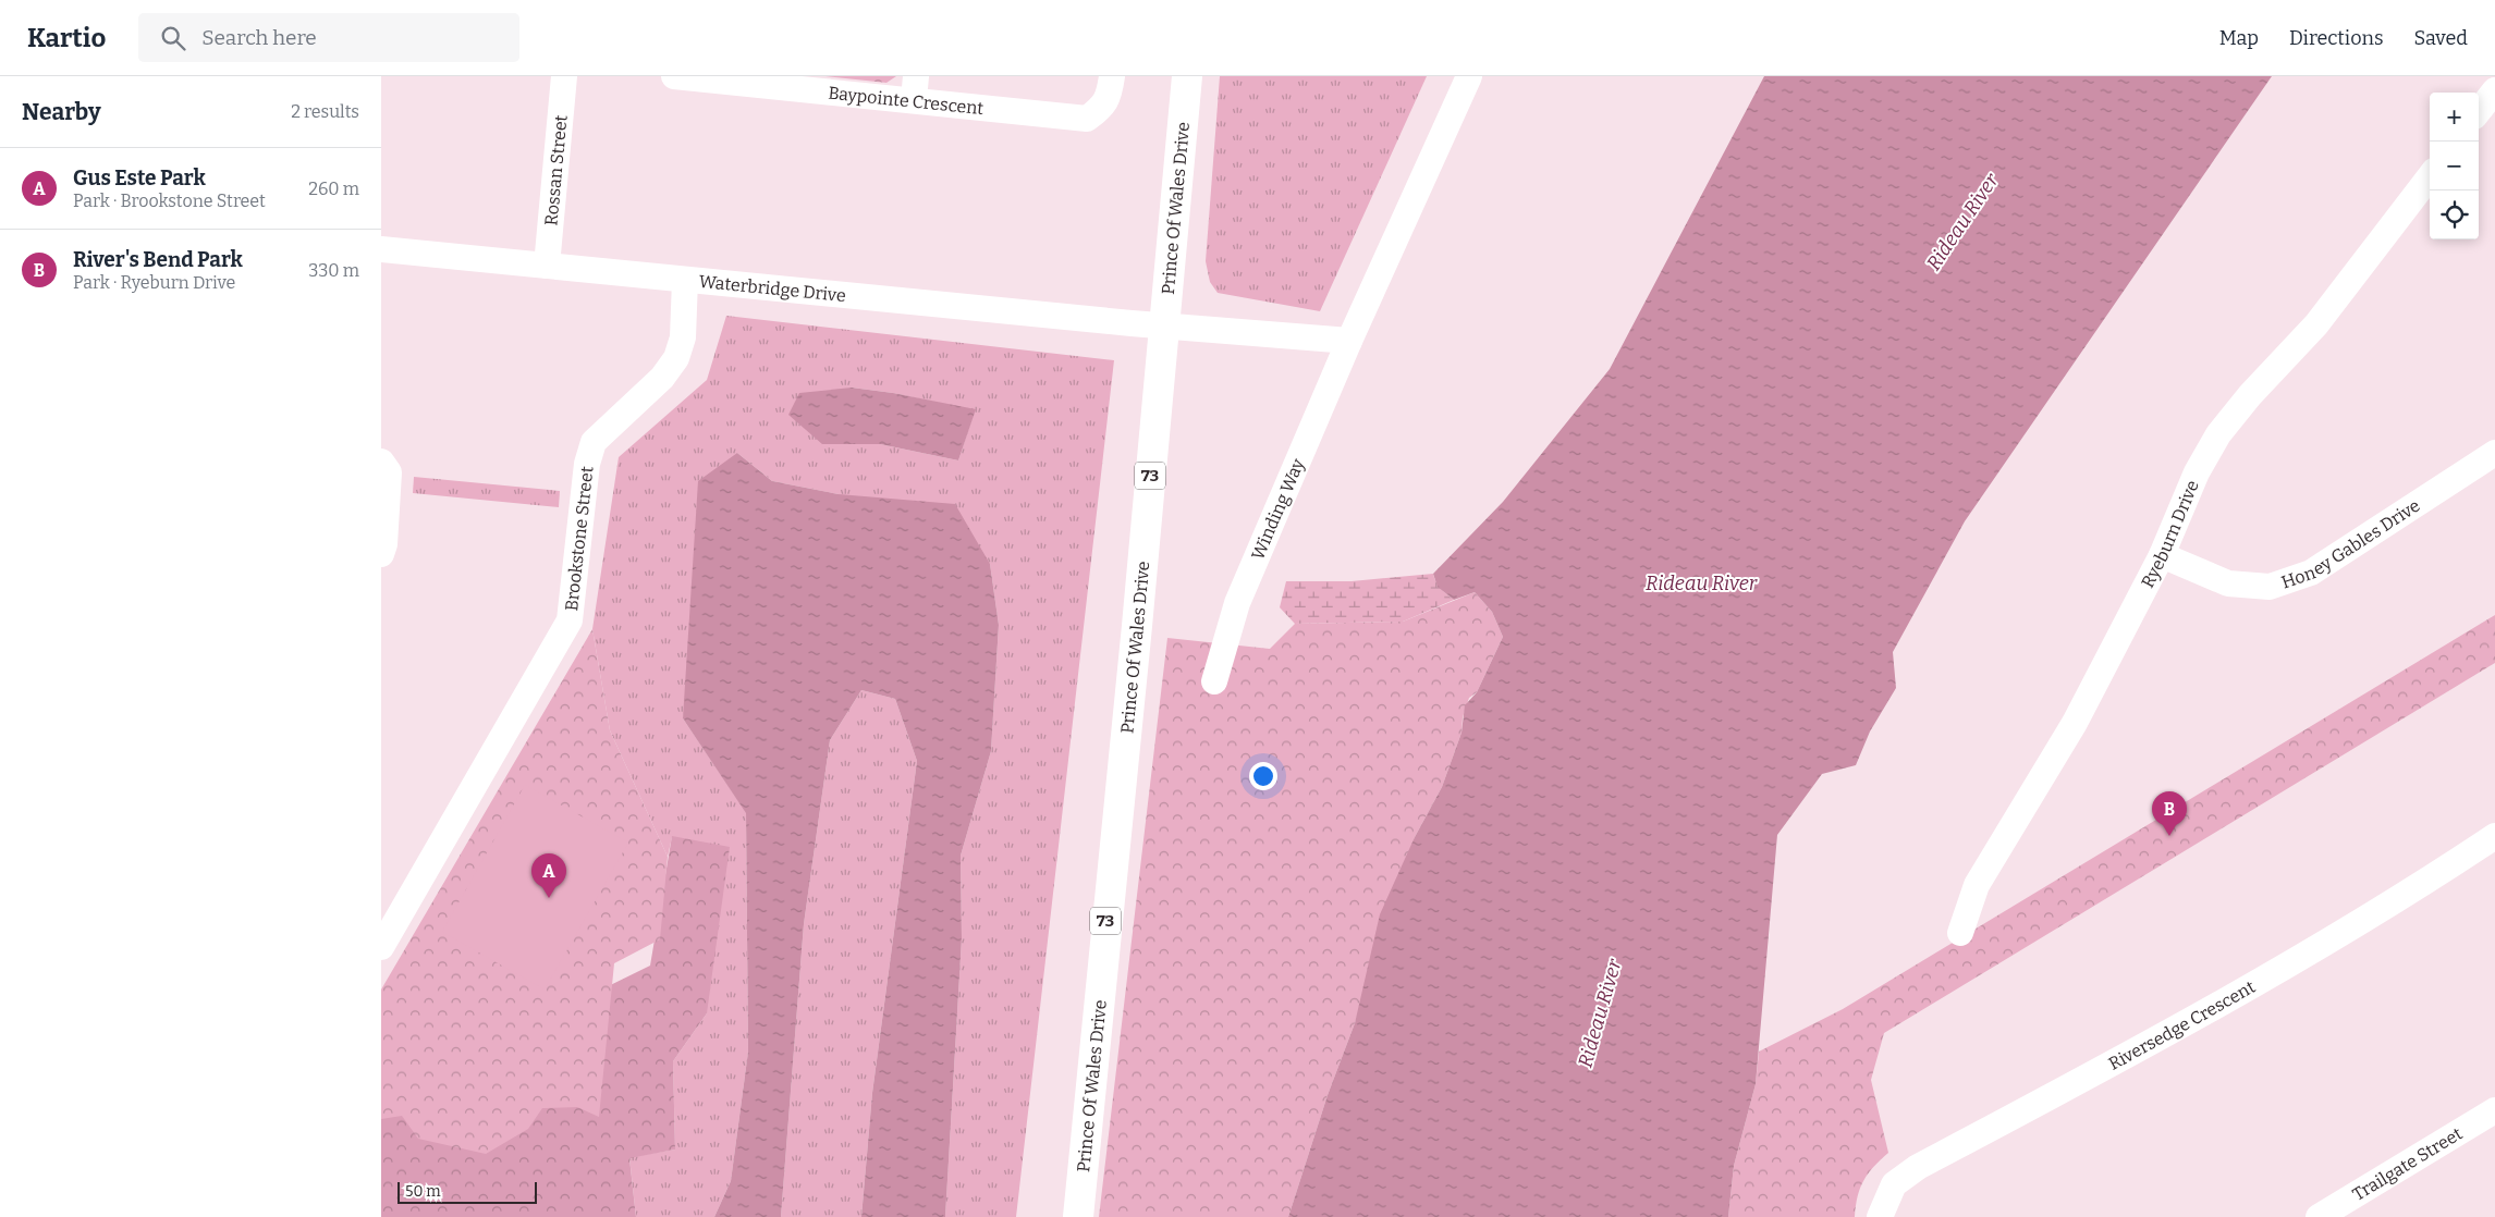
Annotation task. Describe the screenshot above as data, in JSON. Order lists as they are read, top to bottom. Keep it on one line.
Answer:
{"streets":{"main road":["Prince Of Wales Drive","73"],"street":["Baypointe Crescent","Rossan Street","Waterbridge Drive","Winding Way","Ryeburn Drive","Brookstone Street","Honey Gables Drive","Riversedge Crescent","Trailgate Street"]},"crossings":[["Rossan Street","Waterbridge Drive"],["Prince Of Wales Drive","Waterbridge Drive"],["Waterbridge Drive","Brookstone Street"],["Ryeburn Drive","Honey Gables Drive"]],"water":["Rideau River"],"scale_bar":"50 m","page":{"header":"Kartio","search":"Search here","nav":["Map","Directions","Saved"],"heading":["Nearby","2 results"],"map_buttons":["+","−"],"list":[{"mark":"A","name":"Gus Este Park","note":"Park · Brookstone Street","value":"260 m"},{"mark":"B","name":"River's Bend Park","note":"Park · Ryeburn Drive","value":"330 m"}],"pins":["B","A"],"scale":"50 m"}}
